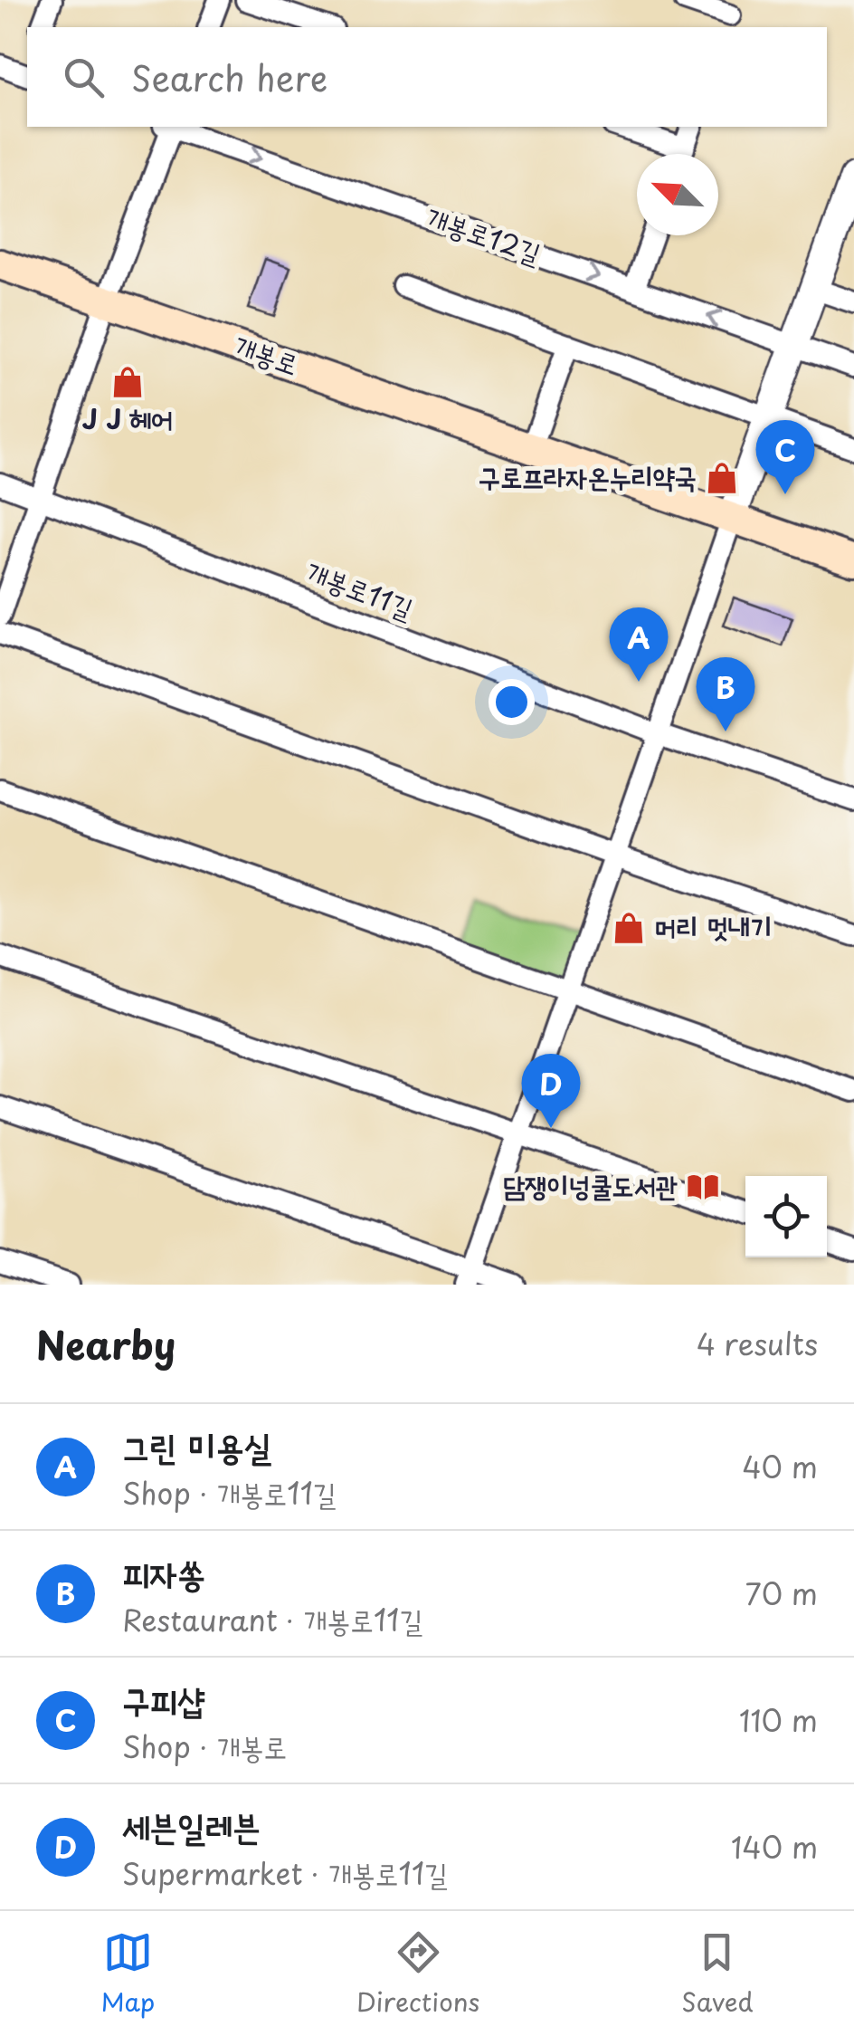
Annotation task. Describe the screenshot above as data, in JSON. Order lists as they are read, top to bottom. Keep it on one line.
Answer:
{"streets":{"main road":["개봉로"],"street":["개봉로12길","개봉로11길"]},"places":{"shop":["J J 헤어","구로프라자온누리약국","머리 멋내기"],"library":["담쟁이넝쿨도서관"]},"north":"top left","page":{"search":"Search here","pins":["C","A","B","D"],"heading":["Nearby","4 results"],"list":[{"mark":"A","name":"그린 미용실","note":"Shop · 개봉로11길","value":"40 m"},{"mark":"B","name":"피자쏭","note":"Restaurant · 개봉로11길","value":"70 m"},{"mark":"C","name":"구피샵","note":"Shop · 개봉로","value":"110 m"},{"mark":"D","name":"세븐일레븐","note":"Supermarket · 개봉로11길","value":"140 m"}],"nav":["Map","Directions","Saved"]}}
